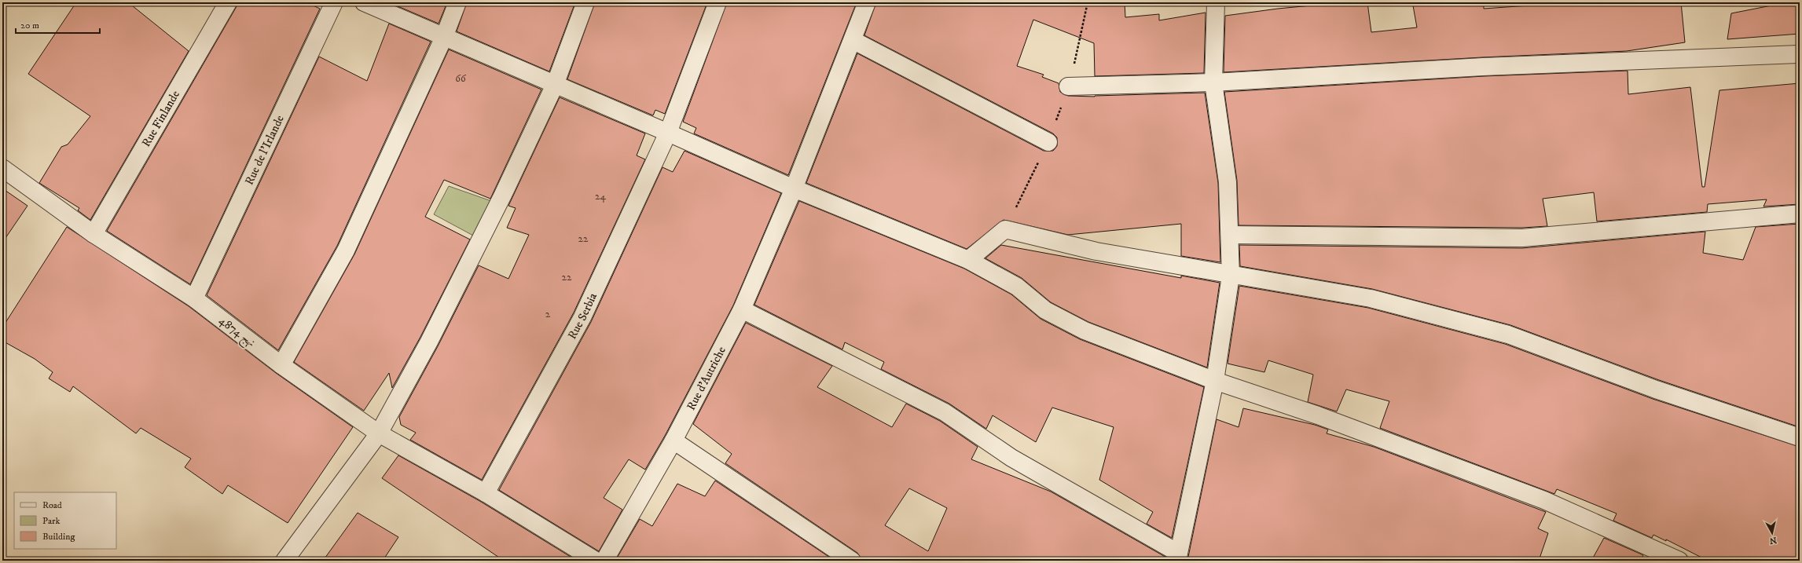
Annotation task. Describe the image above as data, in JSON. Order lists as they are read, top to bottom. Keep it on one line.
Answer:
{"streets":{"street":["Rue Finlande","Rue de l'Irlande","Rue Serbia","نهج 4874","Rue d'Autriche"]},"crossings":[["Rue Finlande","نهج 4874"],["Rue de l'Irlande","نهج 4874"],["Rue Serbia","نهج 4874"]],"house_numbers":["66","24","22","22","2"],"legend":["Road","Park","Building"],"scale_bar":"20 m","north":"bottom"}
